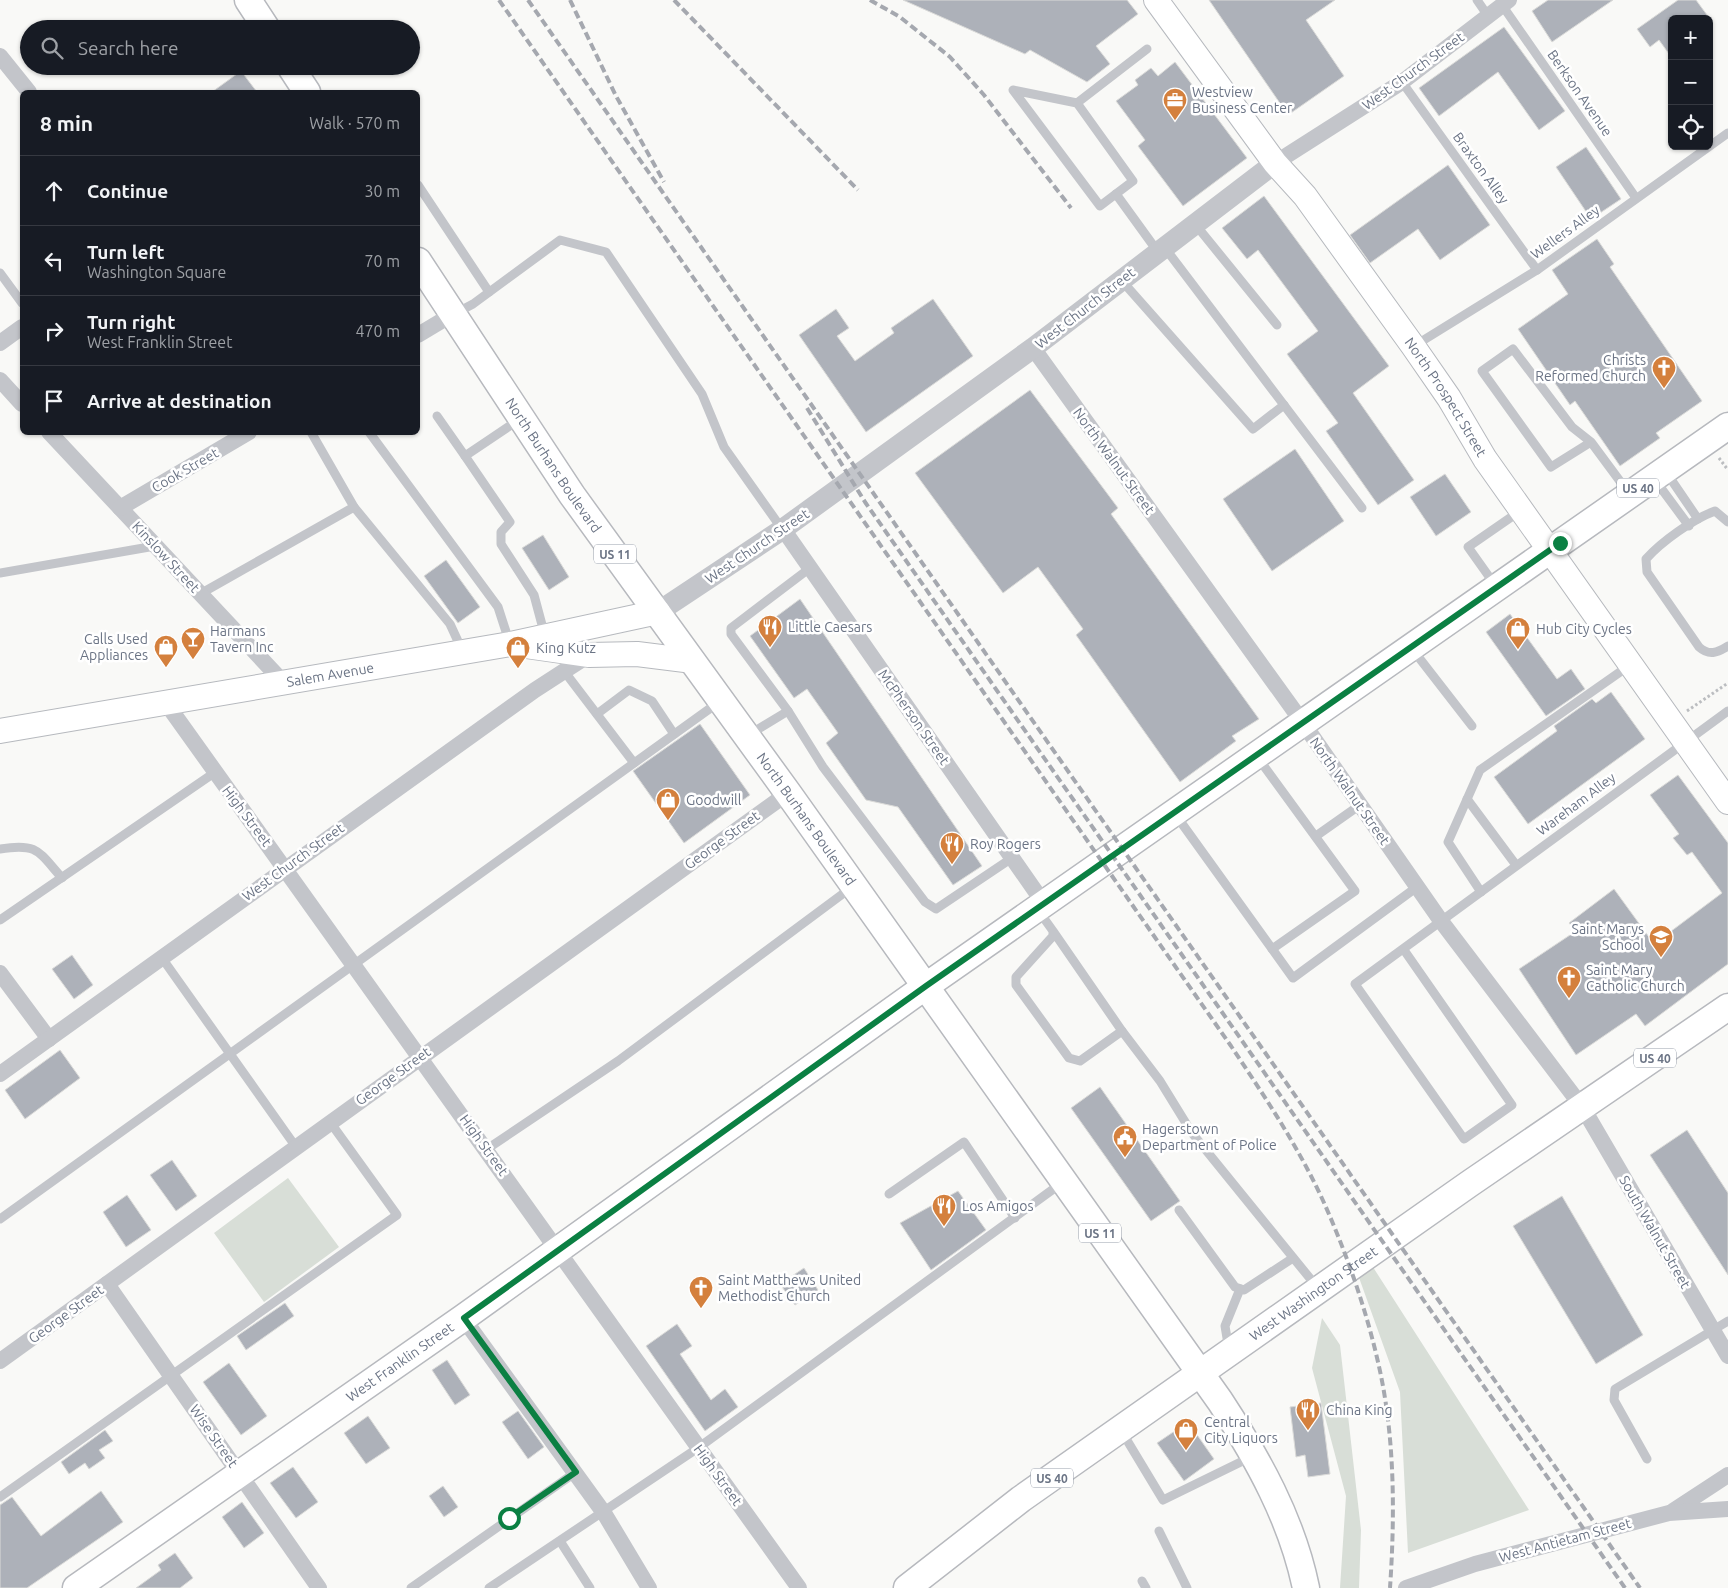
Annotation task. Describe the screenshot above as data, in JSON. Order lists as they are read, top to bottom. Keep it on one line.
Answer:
{"streets":{"main road":["North Prospect Street","North Burhans Boulevard","US 40","US 11","Salem Avenue","West Washington Street","West Franklin Street"],"street":["West Church Street","North Walnut Street","Cook Street","Kinslow Street","McPherson Street","High Street","George Street","South Walnut Street","Wise Street","West Antietam Street"],"lane":["Berkson Avenue","Braxton Alley","Wellers Alley","Wareham Alley"]},"crossings":[["West Church Street","Berkson Avenue"],["West Church Street","Braxton Alley"],["West Church Street","North Prospect Street"],["West Church Street","North Walnut Street"],["West Church Street","North Burhans Boulevard"],["West Church Street","Salem Avenue"],["West Church Street","McPherson Street"],["West Church Street","High Street"],["Berkson Avenue","Wellers Alley"],["Braxton Alley","Wellers Alley"],["Wellers Alley","North Prospect Street"],["North Prospect Street","Wareham Alley"],["North Prospect Street","West Franklin Street"],["North Walnut Street","Wareham Alley"],["North Walnut Street","South Walnut Street"],["North Walnut Street","West Washington Street"],["North Walnut Street","West Franklin Street"],["North Burhans Boulevard","US 11"],["North Burhans Boulevard","Salem Avenue"],["North Burhans Boulevard","George Street"],["North Burhans Boulevard","West Washington Street"],["North Burhans Boulevard","West Franklin Street"],["Cook Street","Kinslow Street"],["US 11","West Washington Street"],["Kinslow Street","Salem Avenue"],["Salem Avenue","High Street"],["McPherson Street","West Franklin Street"],["High Street","George Street"],["High Street","West Franklin Street"],["George Street","Wise Street"],["South Walnut Street","West Washington Street"],["West Franklin Street","Wise Street"]],"places":{"office":["Westview Business Center"],"church":["Christs Reformed Church","Saint Mary Catholic Church","Saint Matthews United Methodist Church"],"restaurant":["Little Caesars","Roy Rogers","Los Amigos","China King"],"shop":["Hub City Cycles","Calls Used Appliances","King Kutz","Goodwill","Central City Liquors"],"bar":["Harmans Tavern Inc"],"school or university":["Saint Marys School"],"public building":["Hagerstown Department of Police"]},"page":{"map_buttons":["+","−"],"search":"Search here","heading":["8 min","Walk · 570 m"],"list":[["Continue","30 m"],["Turn left","Washington Square","70 m"],["Turn right","West Franklin Street","470 m"],"Arrive at destination"]}}
